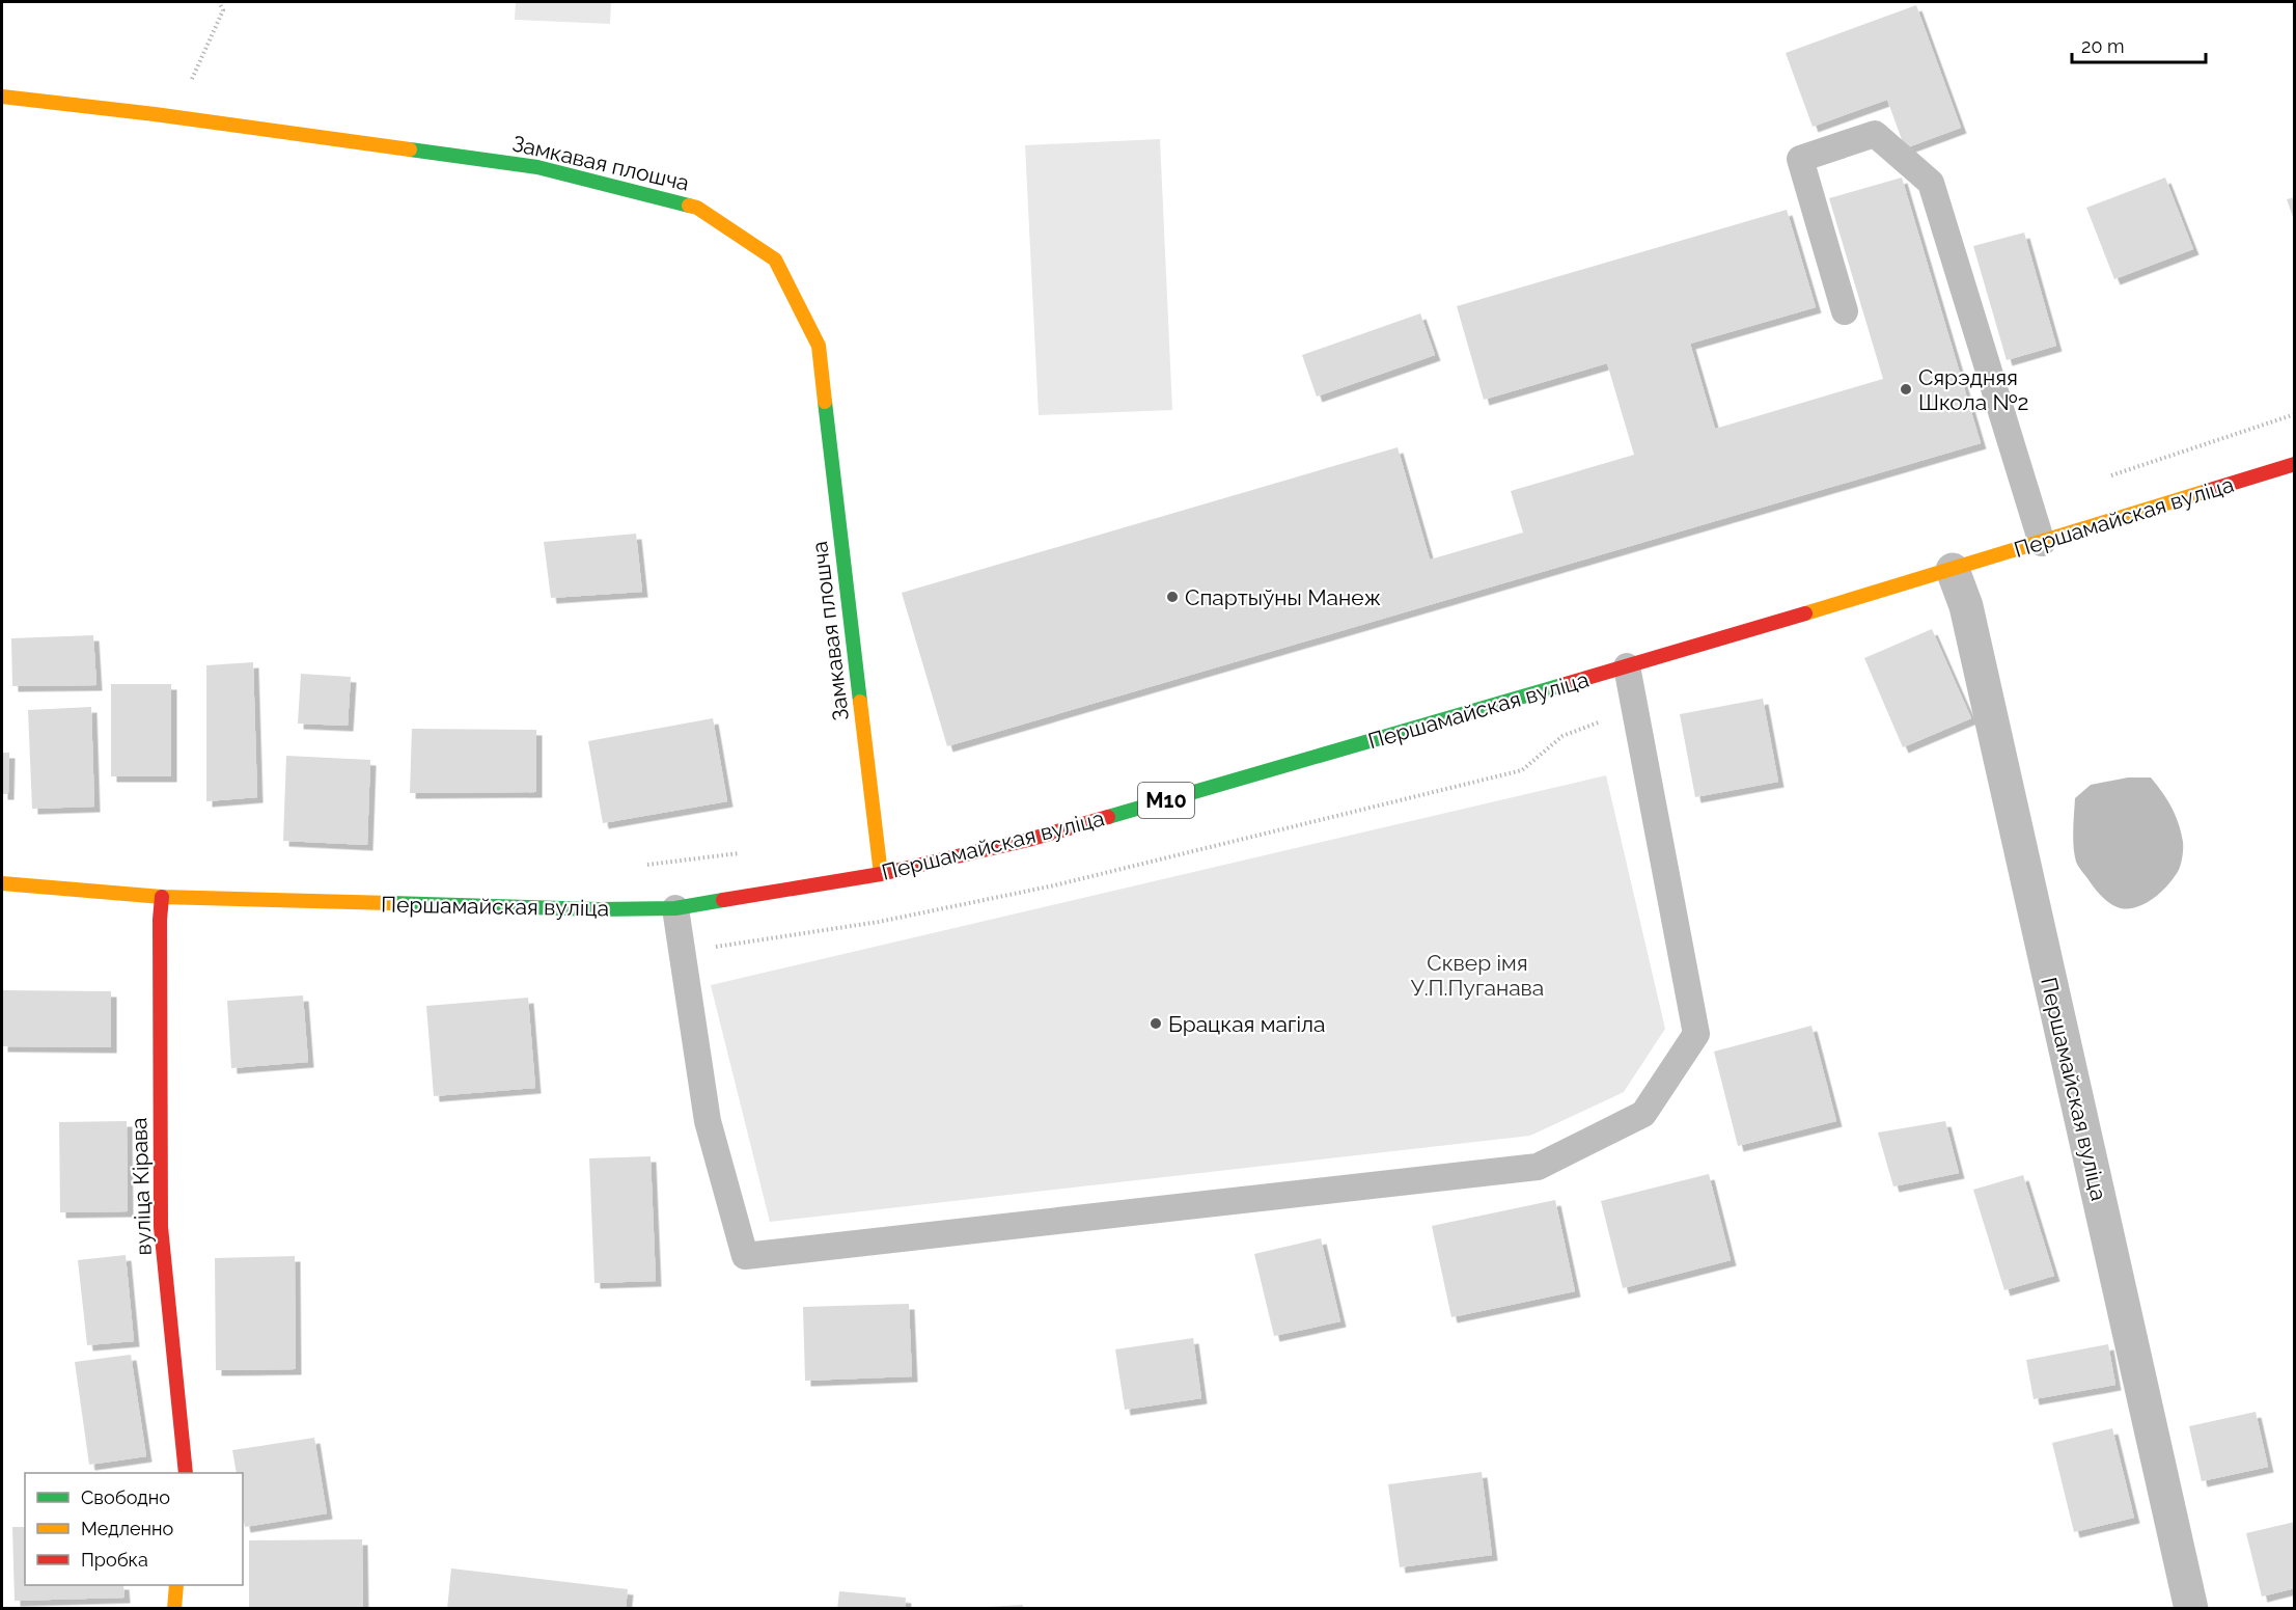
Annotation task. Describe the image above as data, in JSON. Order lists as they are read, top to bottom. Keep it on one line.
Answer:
{"streets":{"main road":["Замкавая плошча","Першамайская вуліца","М10","вуліца Кірава"]},"crossings":[["Замкавая плошча","Першамайская вуліца"],["Першамайская вуліца","вуліца Кірава"]],"parks":["Сквер імя У.П.Пуганава"],"places":["Сярэдняя Школа №2","Спартыўны Манеж","Брацкая магіла"],"legend":["Свободно","Медленно","Пробка"],"scale_bar":"20 m"}
